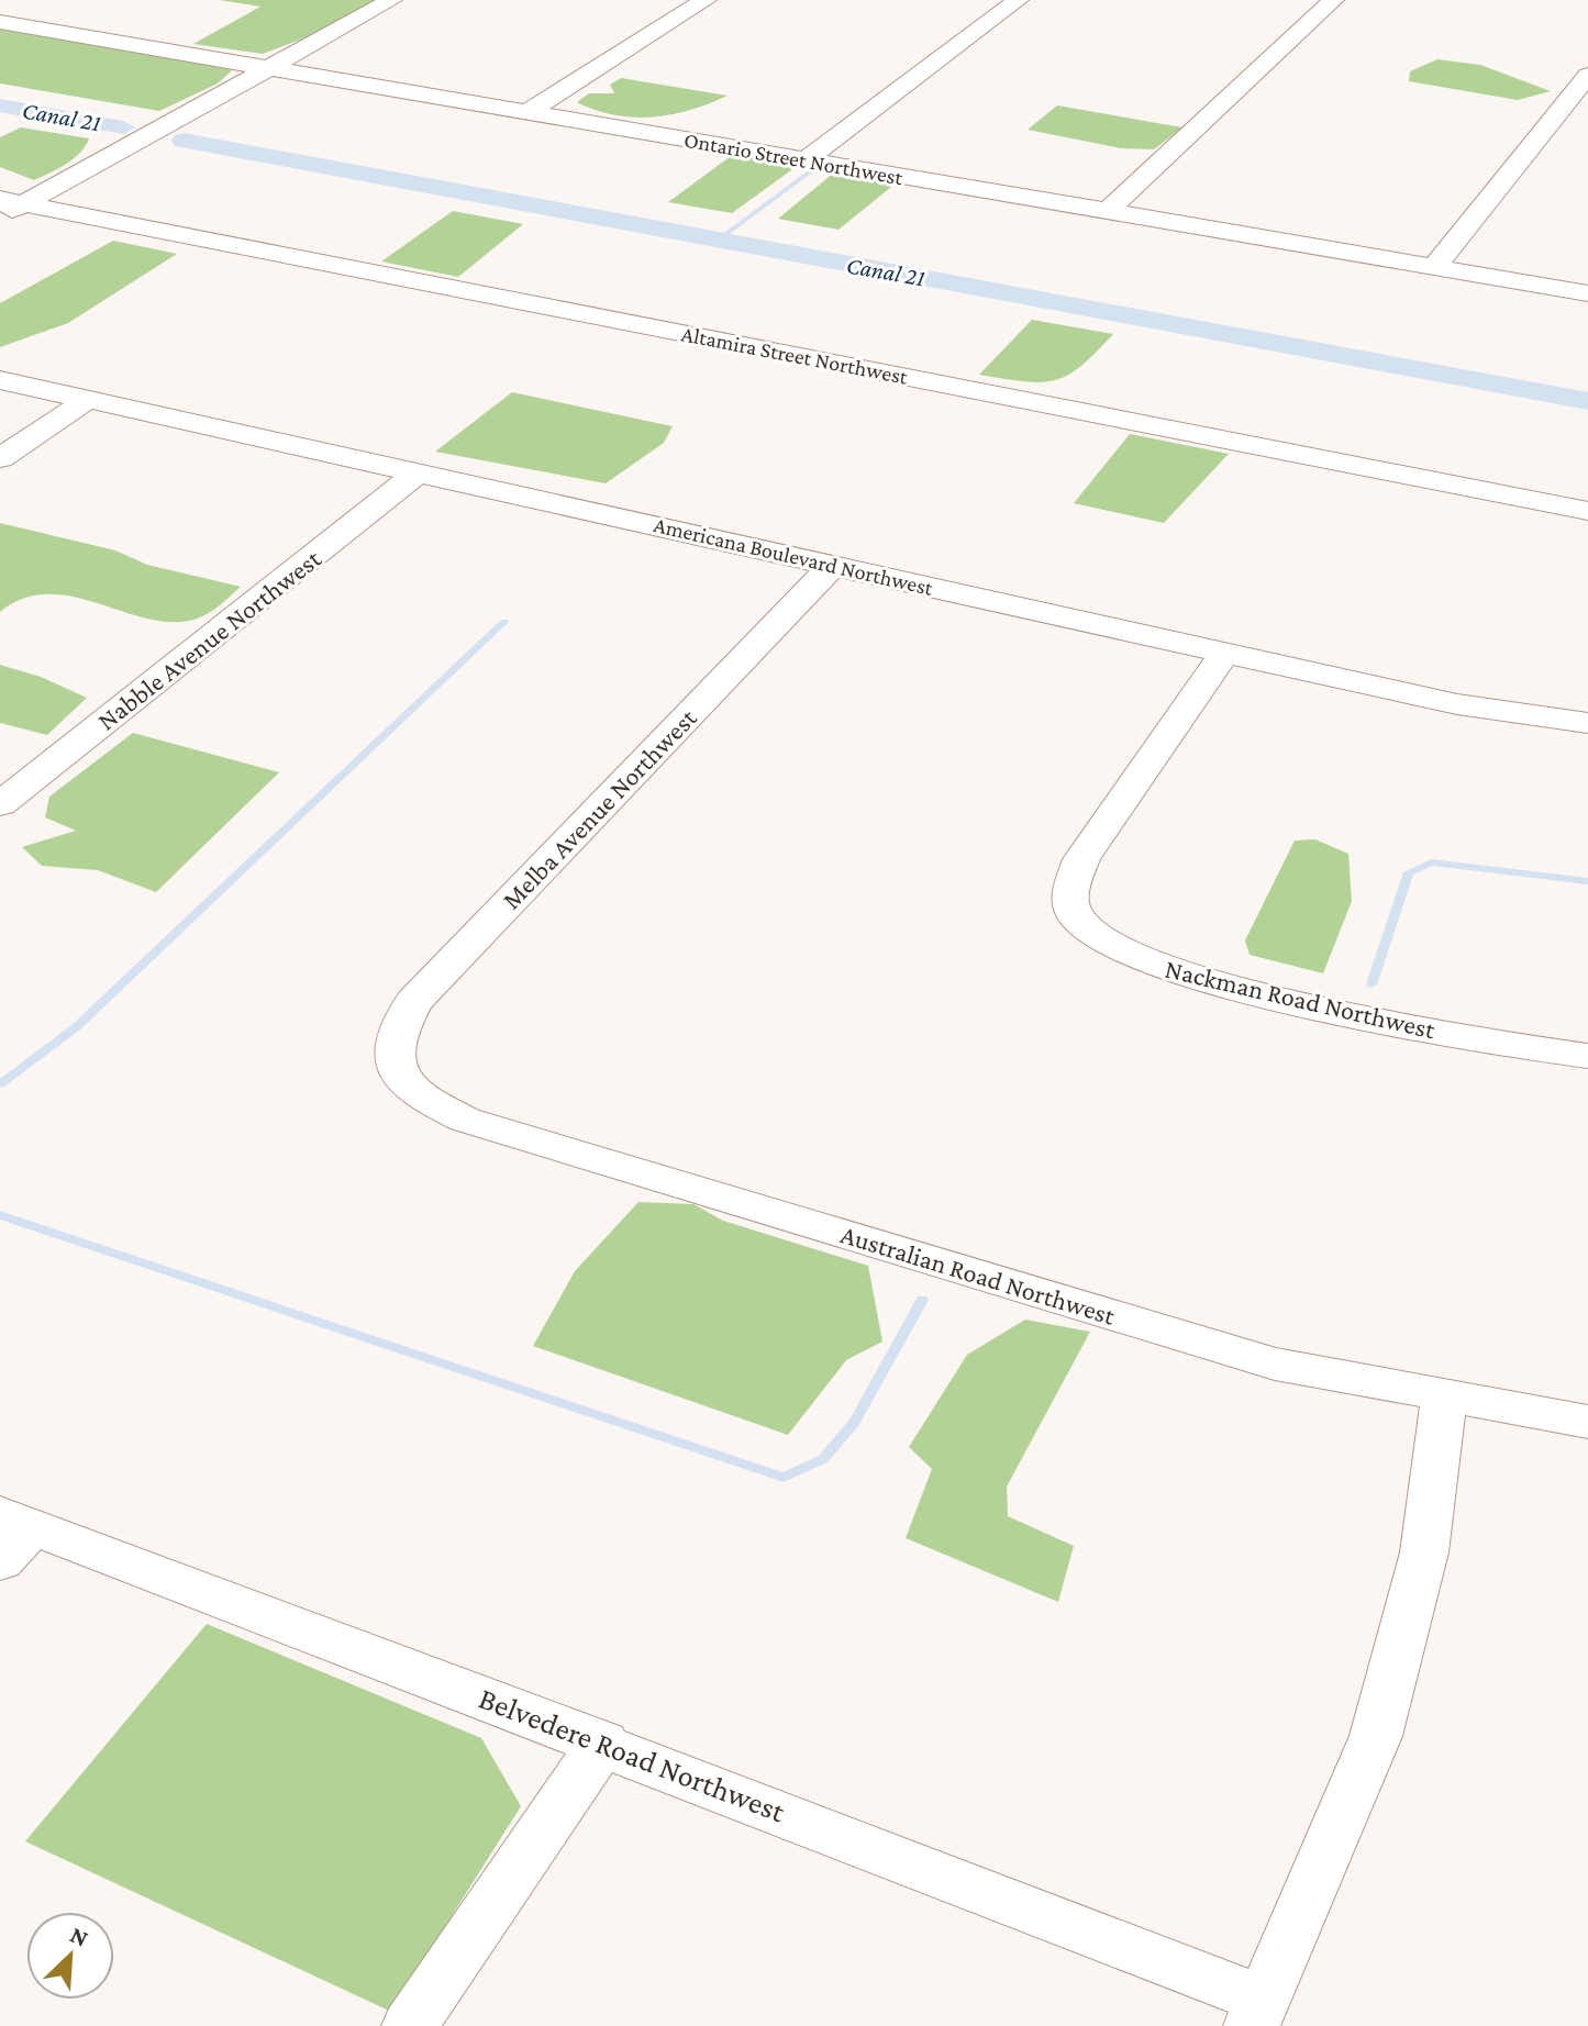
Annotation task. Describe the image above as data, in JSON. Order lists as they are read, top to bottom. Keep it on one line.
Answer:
{"streets":{"street":["Ontario Street Northwest","Altamira Street Northwest","Americana Boulevard Northwest","Nabble Avenue Northwest","Melba Avenue Northwest","Nackman Road Northwest","Australian Road Northwest","Belvedere Road Northwest"]},"crossings":[["Americana Boulevard Northwest","Nabble Avenue Northwest"],["Americana Boulevard Northwest","Melba Avenue Northwest"],["Americana Boulevard Northwest","Nackman Road Northwest"],["Melba Avenue Northwest","Australian Road Northwest"]],"water":["Canal 21"],"north":"top right"}
